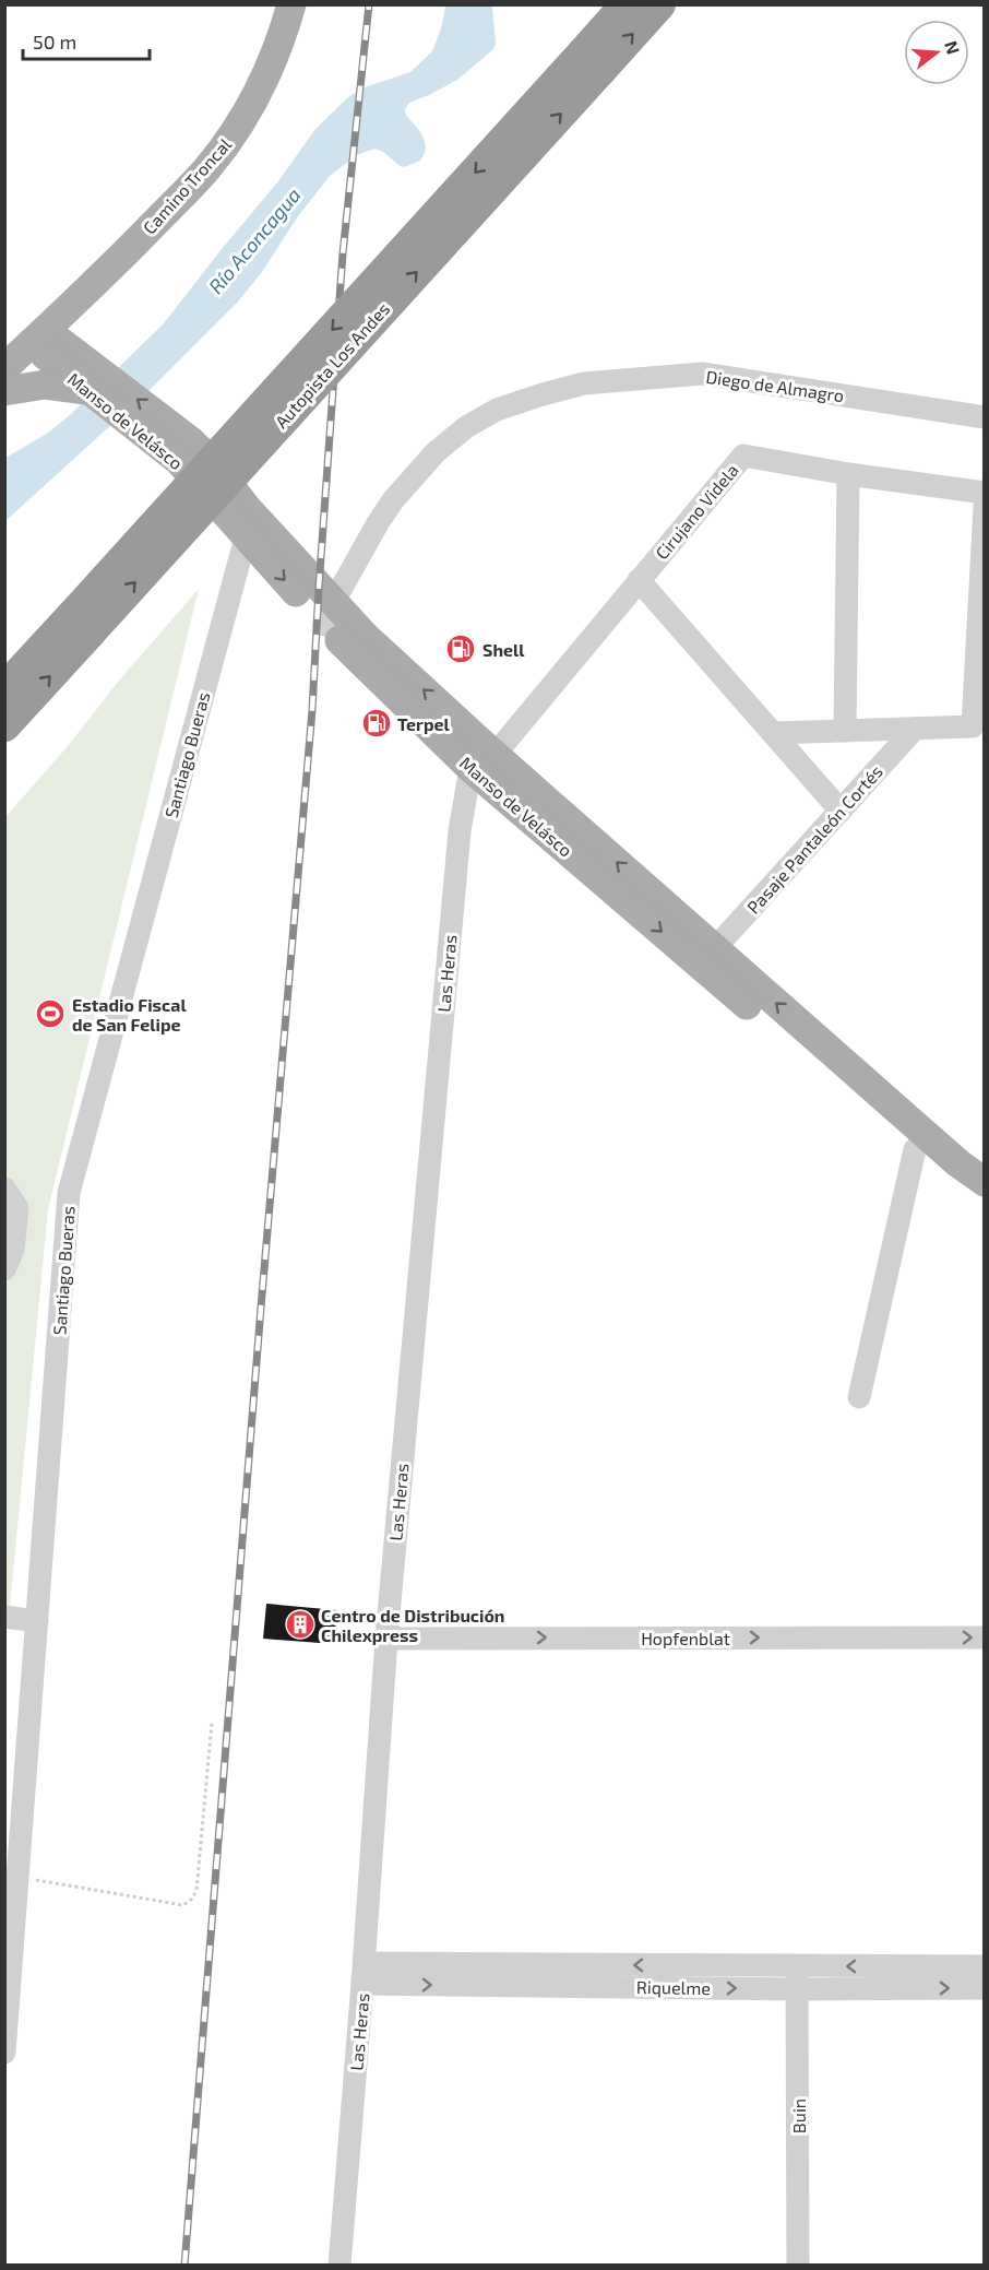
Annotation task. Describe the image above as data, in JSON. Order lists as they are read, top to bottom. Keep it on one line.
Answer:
{"streets":{"highway":["Autopista Los Andes"],"main road":["Camino Troncal","Manso de Velásco"],"street":["Diego de Almagro","Cirujano Videla","Santiago Bueras","Pasaje Pantaleón Cortés","Las Heras","Hopfenblat","Riquelme","Buin"]},"crossings":[["Camino Troncal","Manso de Velásco"],["Diego de Almagro","Manso de Velásco"],["Manso de Velásco","Cirujano Videla"],["Manso de Velásco","Santiago Bueras"],["Manso de Velásco","Pasaje Pantaleón Cortés"],["Manso de Velásco","Las Heras"],["Cirujano Videla","Las Heras"],["Las Heras","Hopfenblat"],["Las Heras","Riquelme"],["Riquelme","Buin"]],"one_way":["Hopfenblat"],"water":["Río Aconcagua"],"places":{"fuel station":["Shell","Terpel"],"sports":["Estadio Fiscal de San Felipe"],"building":["Centro de Distribución Chilexpress"]},"scale_bar":"50 m","north":"right"}
